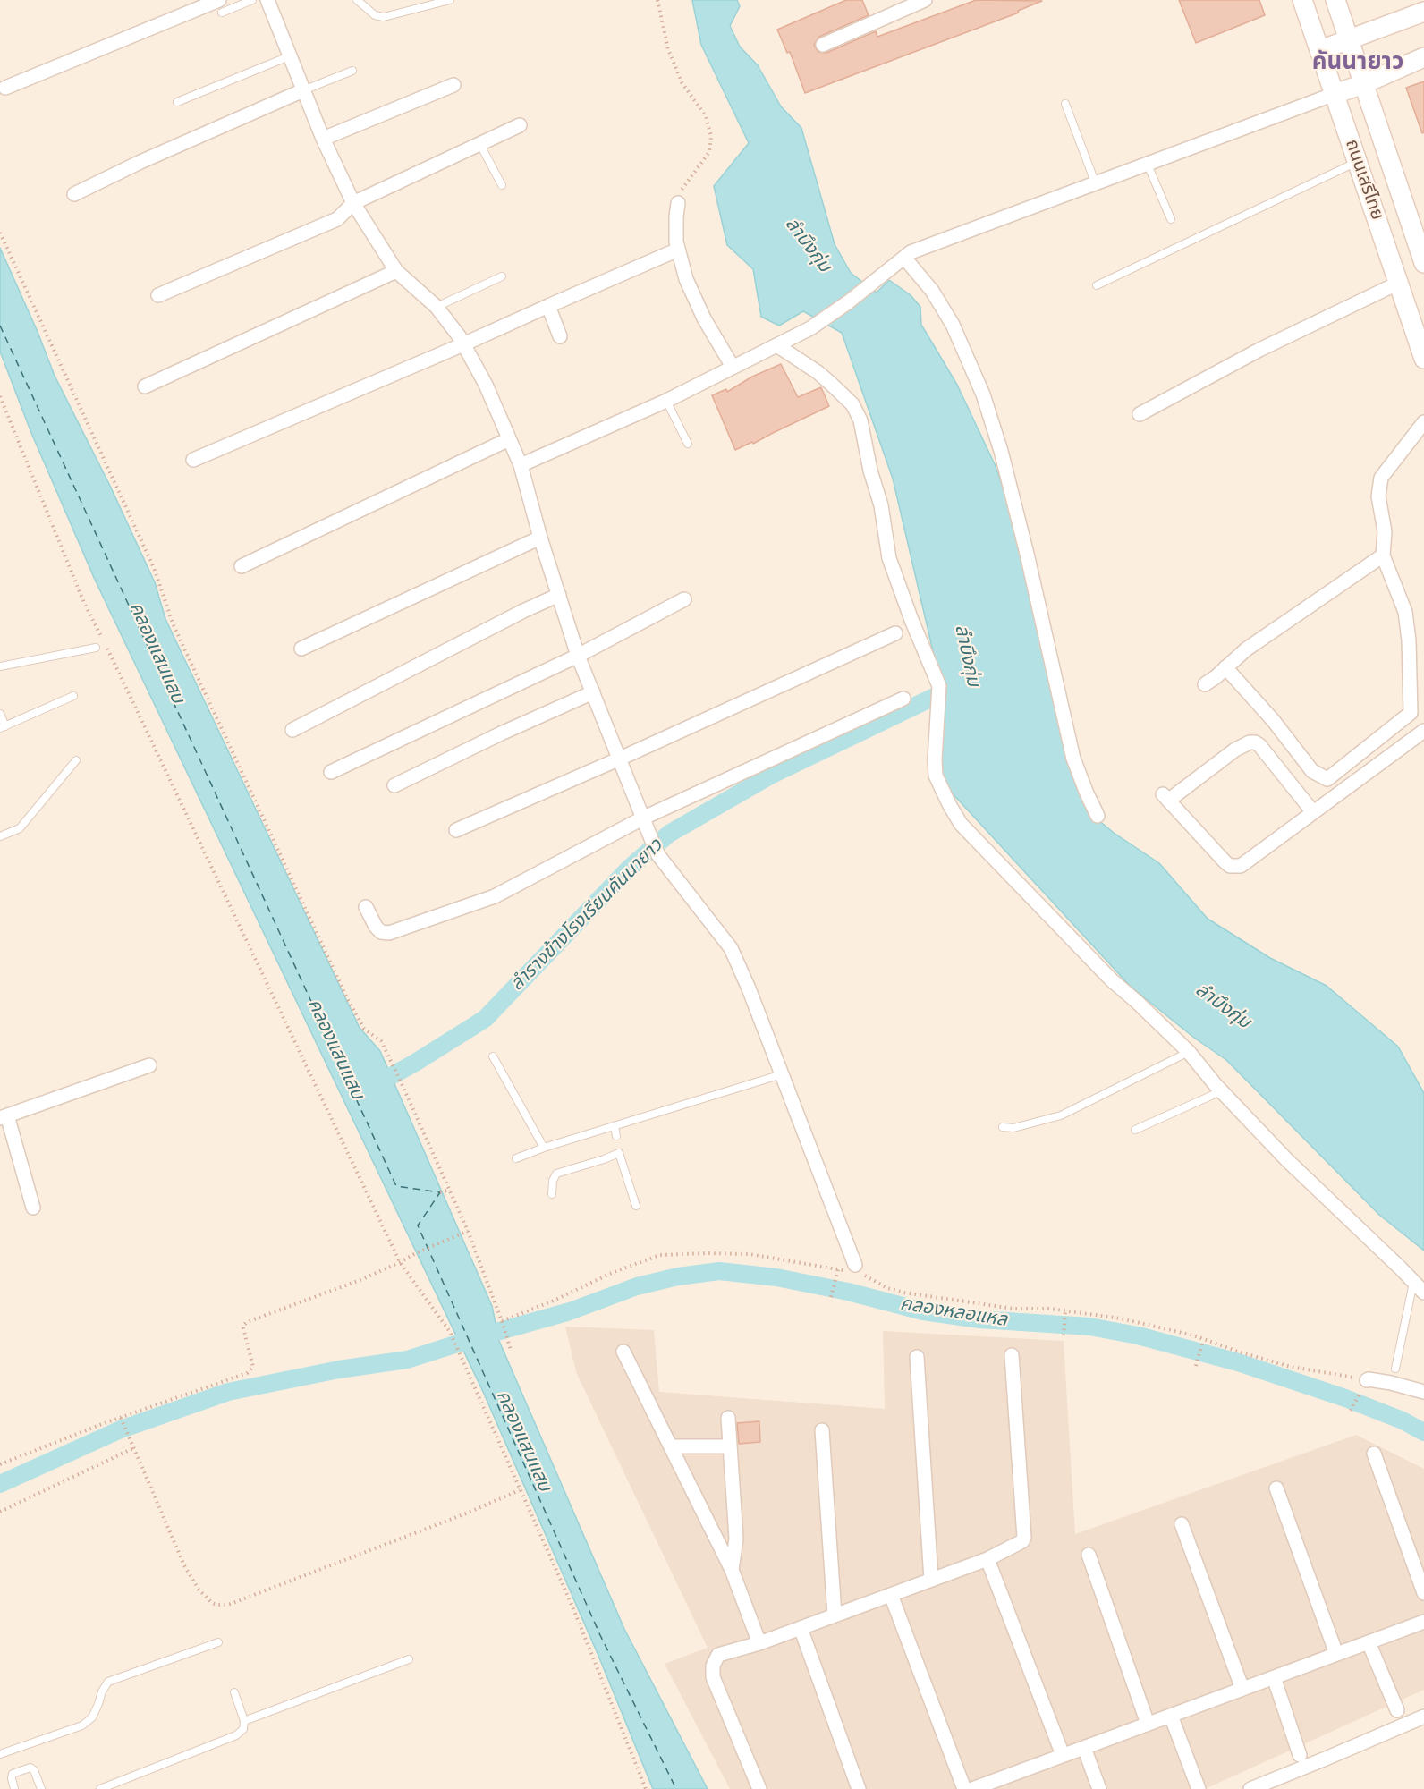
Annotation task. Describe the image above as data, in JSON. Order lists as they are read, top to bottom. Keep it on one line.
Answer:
{"streets":{"main road":["ถนนเสรีไทย"]},"districts":["คันนายาว"],"water":["ลำบึงกุ่ม","คลองแสนแสบ","ลำรางข้างโรงเรียนคันนายาว","คลองหลอแหล"]}
